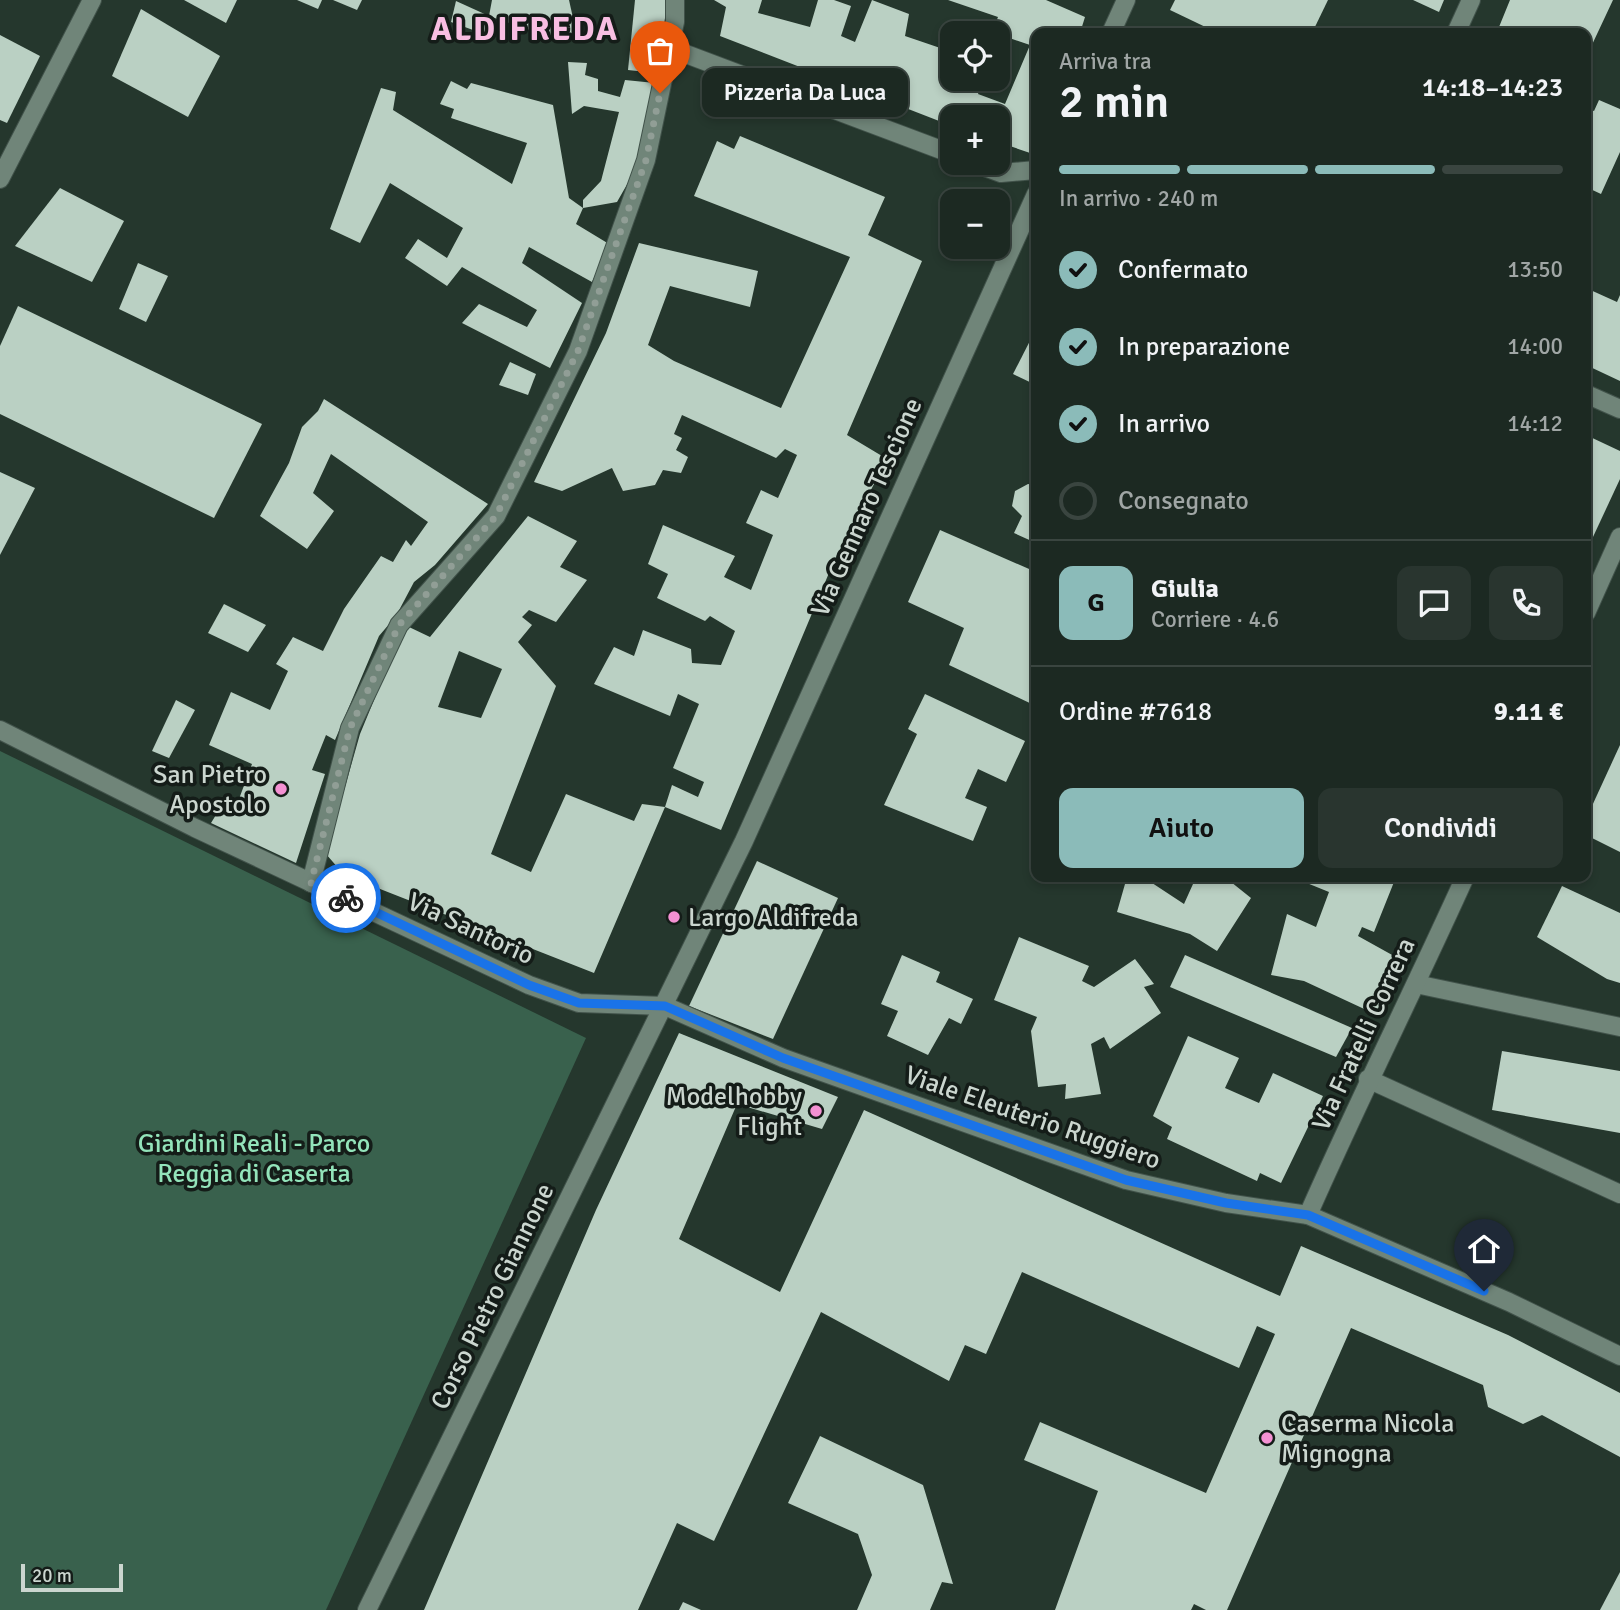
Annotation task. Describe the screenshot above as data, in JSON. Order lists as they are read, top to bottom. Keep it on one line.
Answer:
{"streets":{"street":["Via Gennaro Tescione","Via Santorio","Via Fratelli Correra","Viale Eleuterio Ruggiero","Corso Pietro Giannone"]},"crossings":[["Via Gennaro Tescione","Via Santorio"],["Via Gennaro Tescione","Viale Eleuterio Ruggiero"],["Via Gennaro Tescione","Corso Pietro Giannone"],["Via Santorio","Viale Eleuterio Ruggiero"],["Via Santorio","Corso Pietro Giannone"],["Via Fratelli Correra","Viale Eleuterio Ruggiero"],["Viale Eleuterio Ruggiero","Corso Pietro Giannone"]],"districts":["ALDIFREDA"],"parks":["Giardini Reali - Parco Reggia di Caserta"],"places":["Pizzeria Da Luca","San Pietro Apostolo","Largo Aldifreda","Modelhobby Flight","Caserma Nicola Mignogna"],"scale_bar":"20 m","page":{"map_buttons":["+","−"],"heading":["2 min","Arriva tra","14:18–14:23"],"panel":["Giulia","Corriere · 4.6","Ordine #7618","9.11 €"],"bubble":"Pizzeria Da Luca","bar":"In arrivo · 240 m","list":[["Confermato","13:50"],["In preparazione","14:00"],["In arrivo","14:12"],"Consegnato"],"round":"G","buttons":["Aiuto","Condividi"],"scale":"20 m"}}
